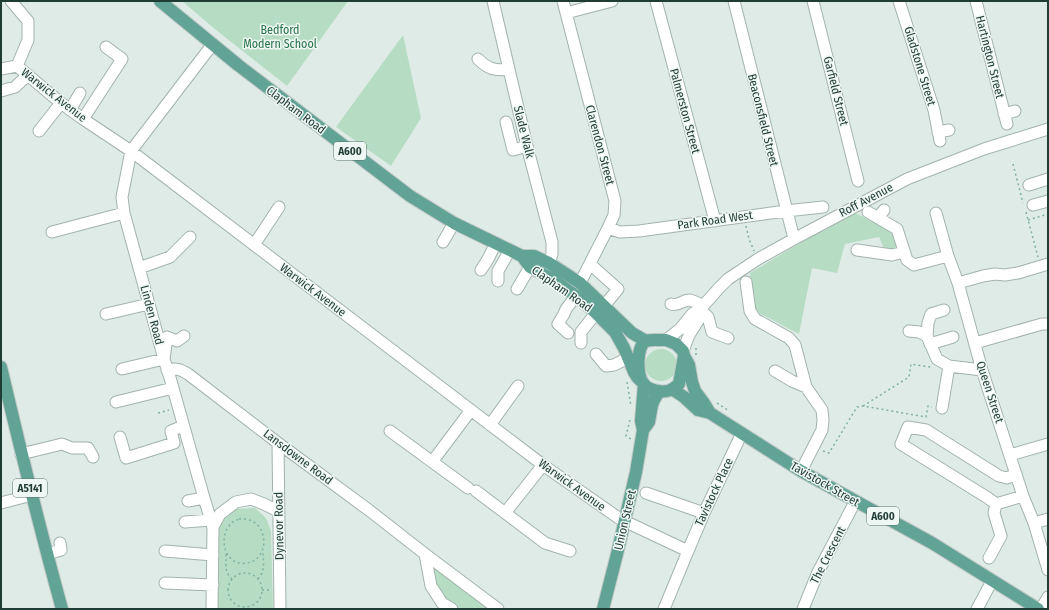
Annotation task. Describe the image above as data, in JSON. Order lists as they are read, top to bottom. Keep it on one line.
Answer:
{"streets":{"main road":["Clapham Road","A600","Tavistock Street","A5141","Union Street"],"street":["Hartington Street","Gladstone Street","Garfield Street","Warwick Avenue","Palmerston Street","Beaconsfield Street","Slade Walk","Clarendon Street","Roff Avenue","Park Road West","Linden Road","Queen Street","Lansdowne Road","Tavistock Place","Dynevor Road","The Crescent"]},"crossings":[["Warwick Avenue","Linden Road"],["Warwick Avenue","Union Street"],["Clapham Road","Slade Walk"],["Clapham Road","Clarendon Street"],["Clapham Road","A600"],["Clapham Road","Roff Avenue"],["Clapham Road","Linden Road"],["Clapham Road","Tavistock Street"],["Clapham Road","Union Street"],["Palmerston Street","Park Road West"],["Beaconsfield Street","Roff Avenue"],["Beaconsfield Street","Park Road West"],["Clarendon Street","Park Road West"],["A600","Roff Avenue"],["A600","Tavistock Street"],["A600","Union Street"],["Roff Avenue","Tavistock Street"],["Roff Avenue","Union Street"],["Linden Road","Lansdowne Road"],["Lansdowne Road","Dynevor Road"],["Tavistock Street","Tavistock Place"],["Tavistock Street","Union Street"],["Tavistock Street","The Crescent"]],"parks":["Bedford Modern School"]}
